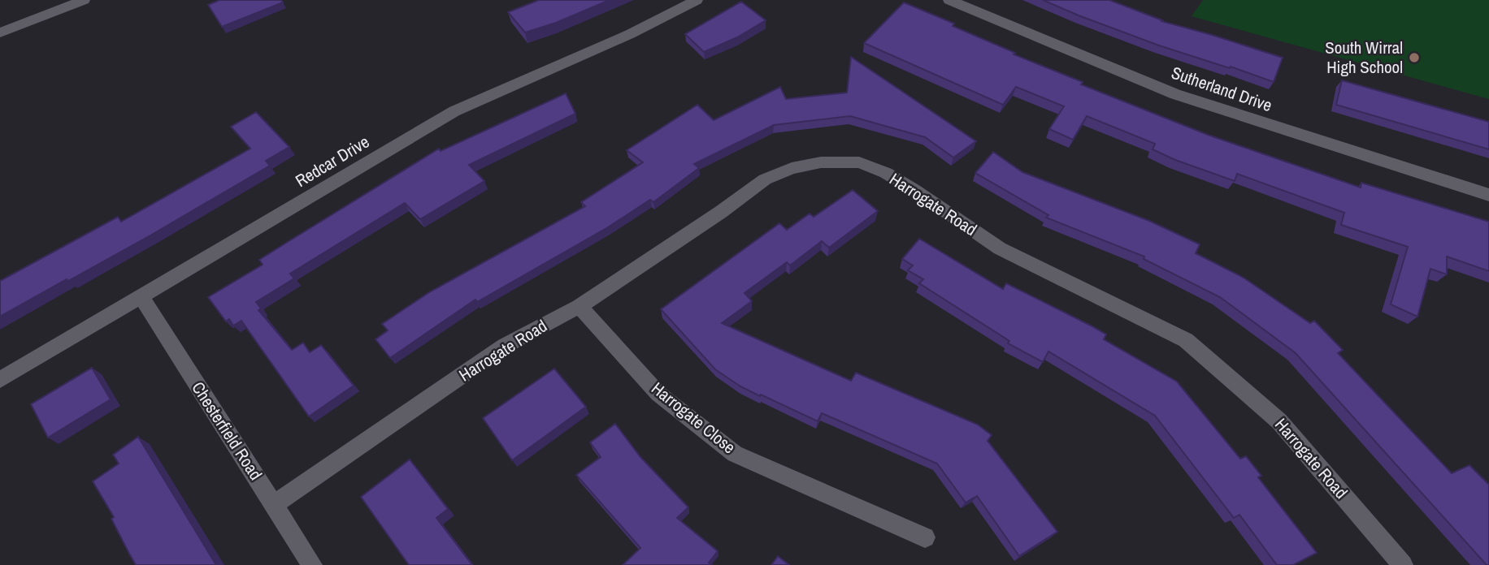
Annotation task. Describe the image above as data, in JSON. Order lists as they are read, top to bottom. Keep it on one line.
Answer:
{"streets":{"street":["Sutherland Drive","Redcar Drive","Harrogate Road","Harrogate Close","Chesterfield Road"]},"crossings":[["Redcar Drive","Chesterfield Road"],["Harrogate Road","Harrogate Close"],["Harrogate Road","Chesterfield Road"]],"places":["South Wirral High School"]}
